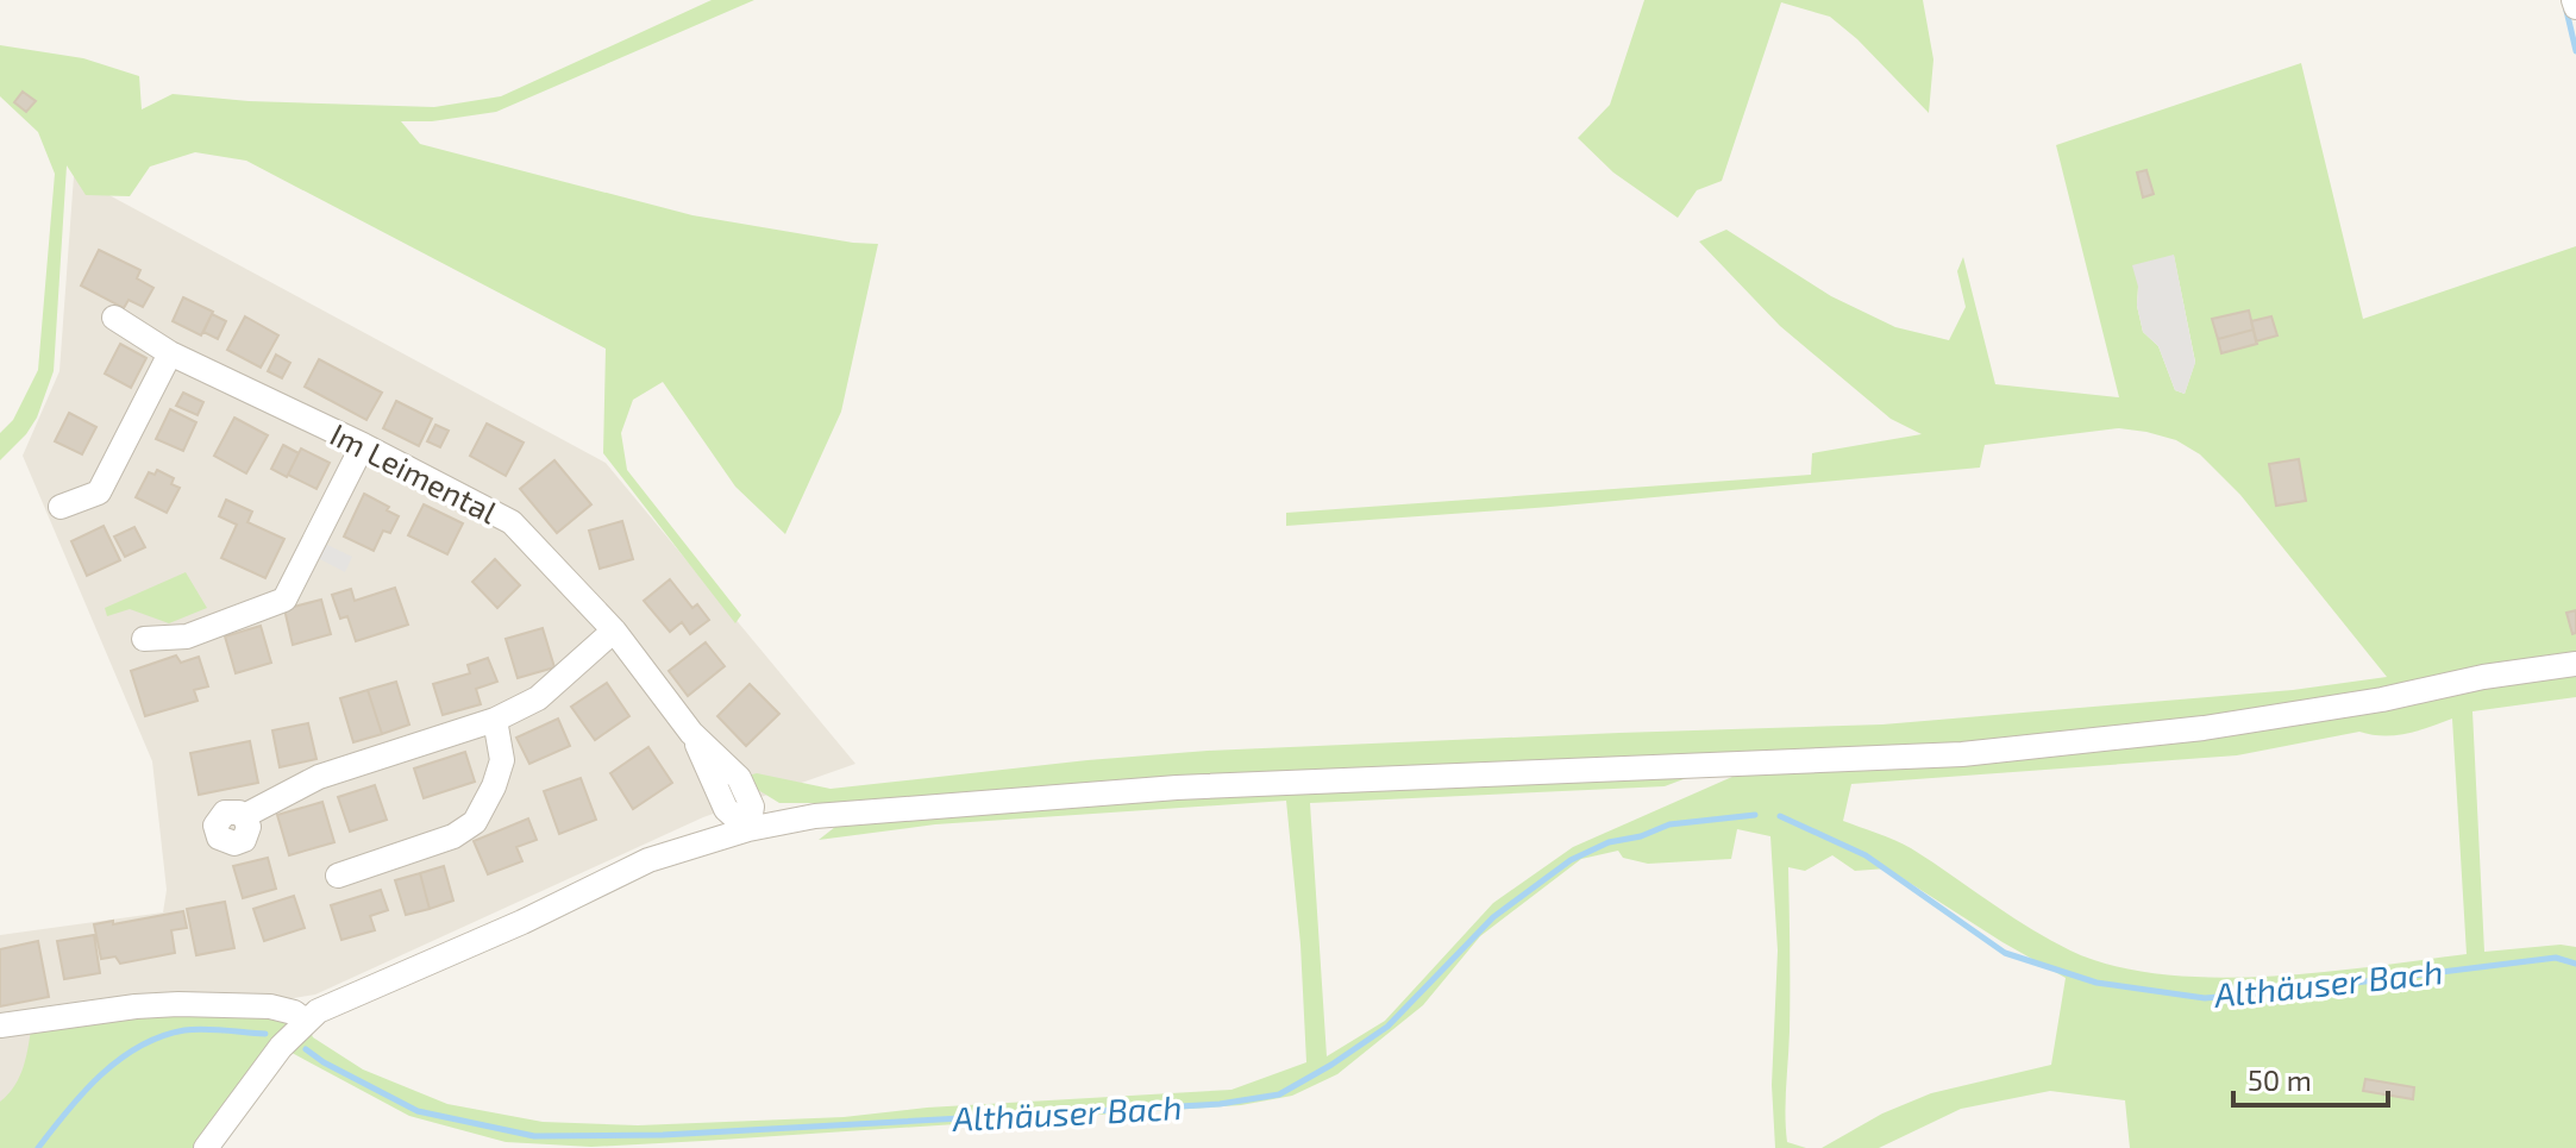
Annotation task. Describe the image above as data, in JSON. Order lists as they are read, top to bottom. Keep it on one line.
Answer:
{"streets":{"street":["Im Leimental"]},"water":["Althäuser Bach"],"scale_bar":"50 m"}
